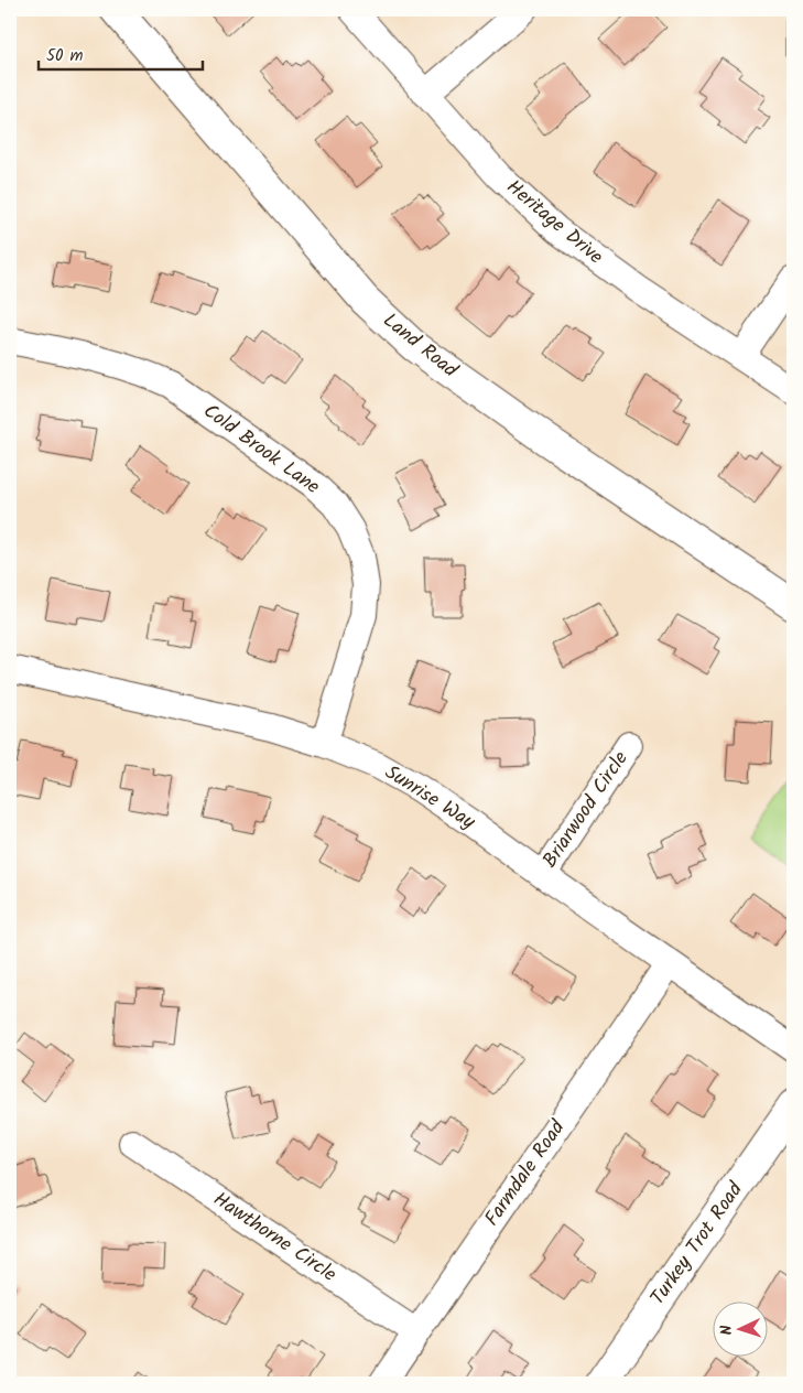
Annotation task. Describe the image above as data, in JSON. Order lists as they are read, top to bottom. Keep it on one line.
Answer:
{"streets":{"street":["Heritage Drive","Land Road","Cold Brook Lane","Sunrise Way","Briarwood Circle","Farmdale Road","Hawthorne Circle","Turkey Trot Road"]},"crossings":[["Cold Brook Lane","Sunrise Way"],["Sunrise Way","Briarwood Circle"],["Sunrise Way","Farmdale Road"],["Farmdale Road","Hawthorne Circle"]],"scale_bar":"50 m","north":"left"}
